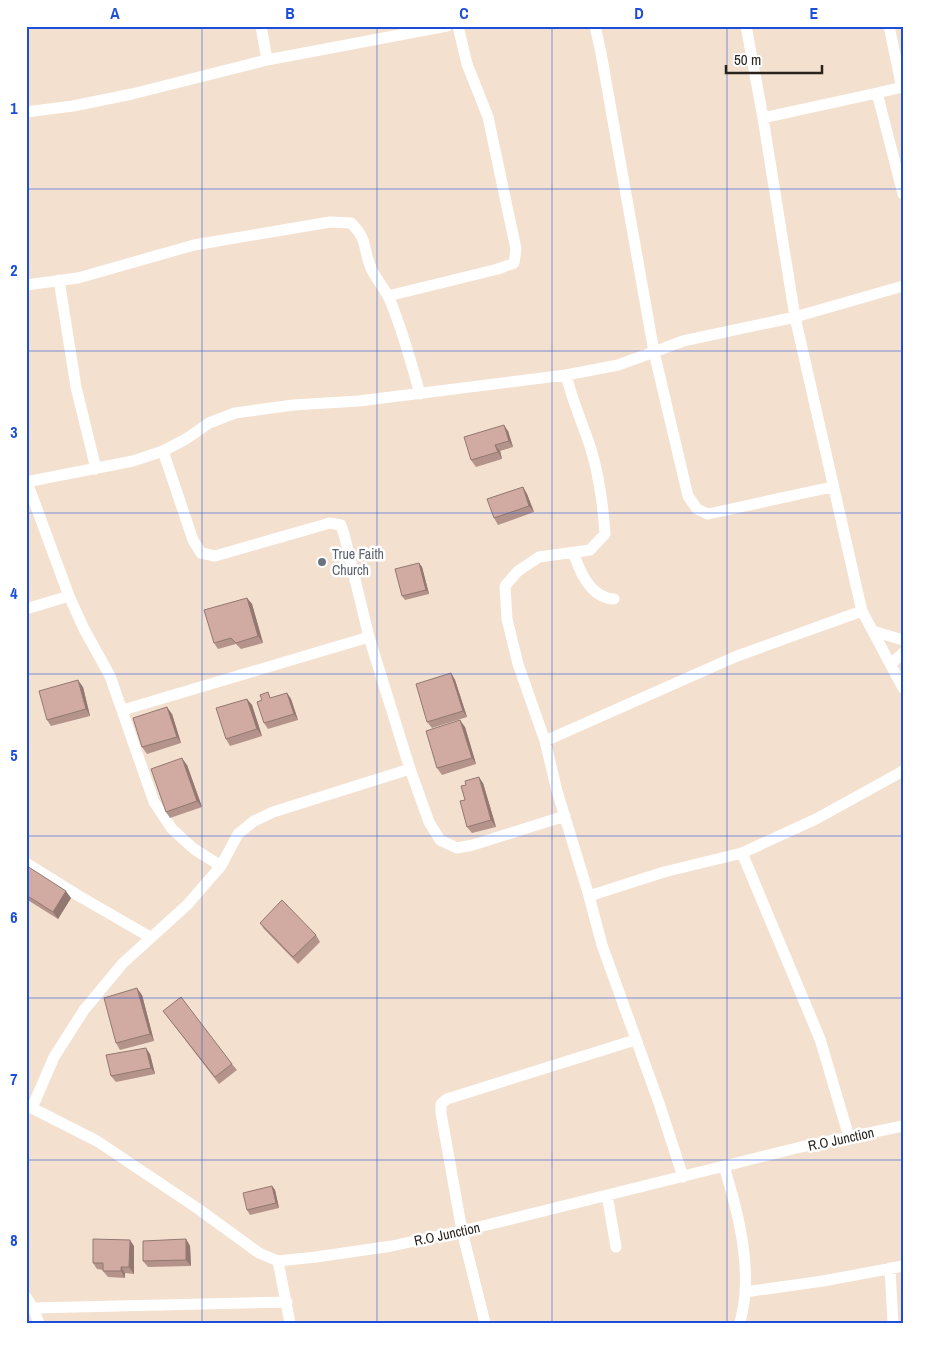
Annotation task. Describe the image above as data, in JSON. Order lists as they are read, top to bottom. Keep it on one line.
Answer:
{"streets":{"street":["R.O Junction"]},"places":["True Faith Church"],"scale_bar":"50 m","grid":{"columns":["A","B","C","D","E"],"rows":["1","2","3","4","5","6","7","8"]}}
